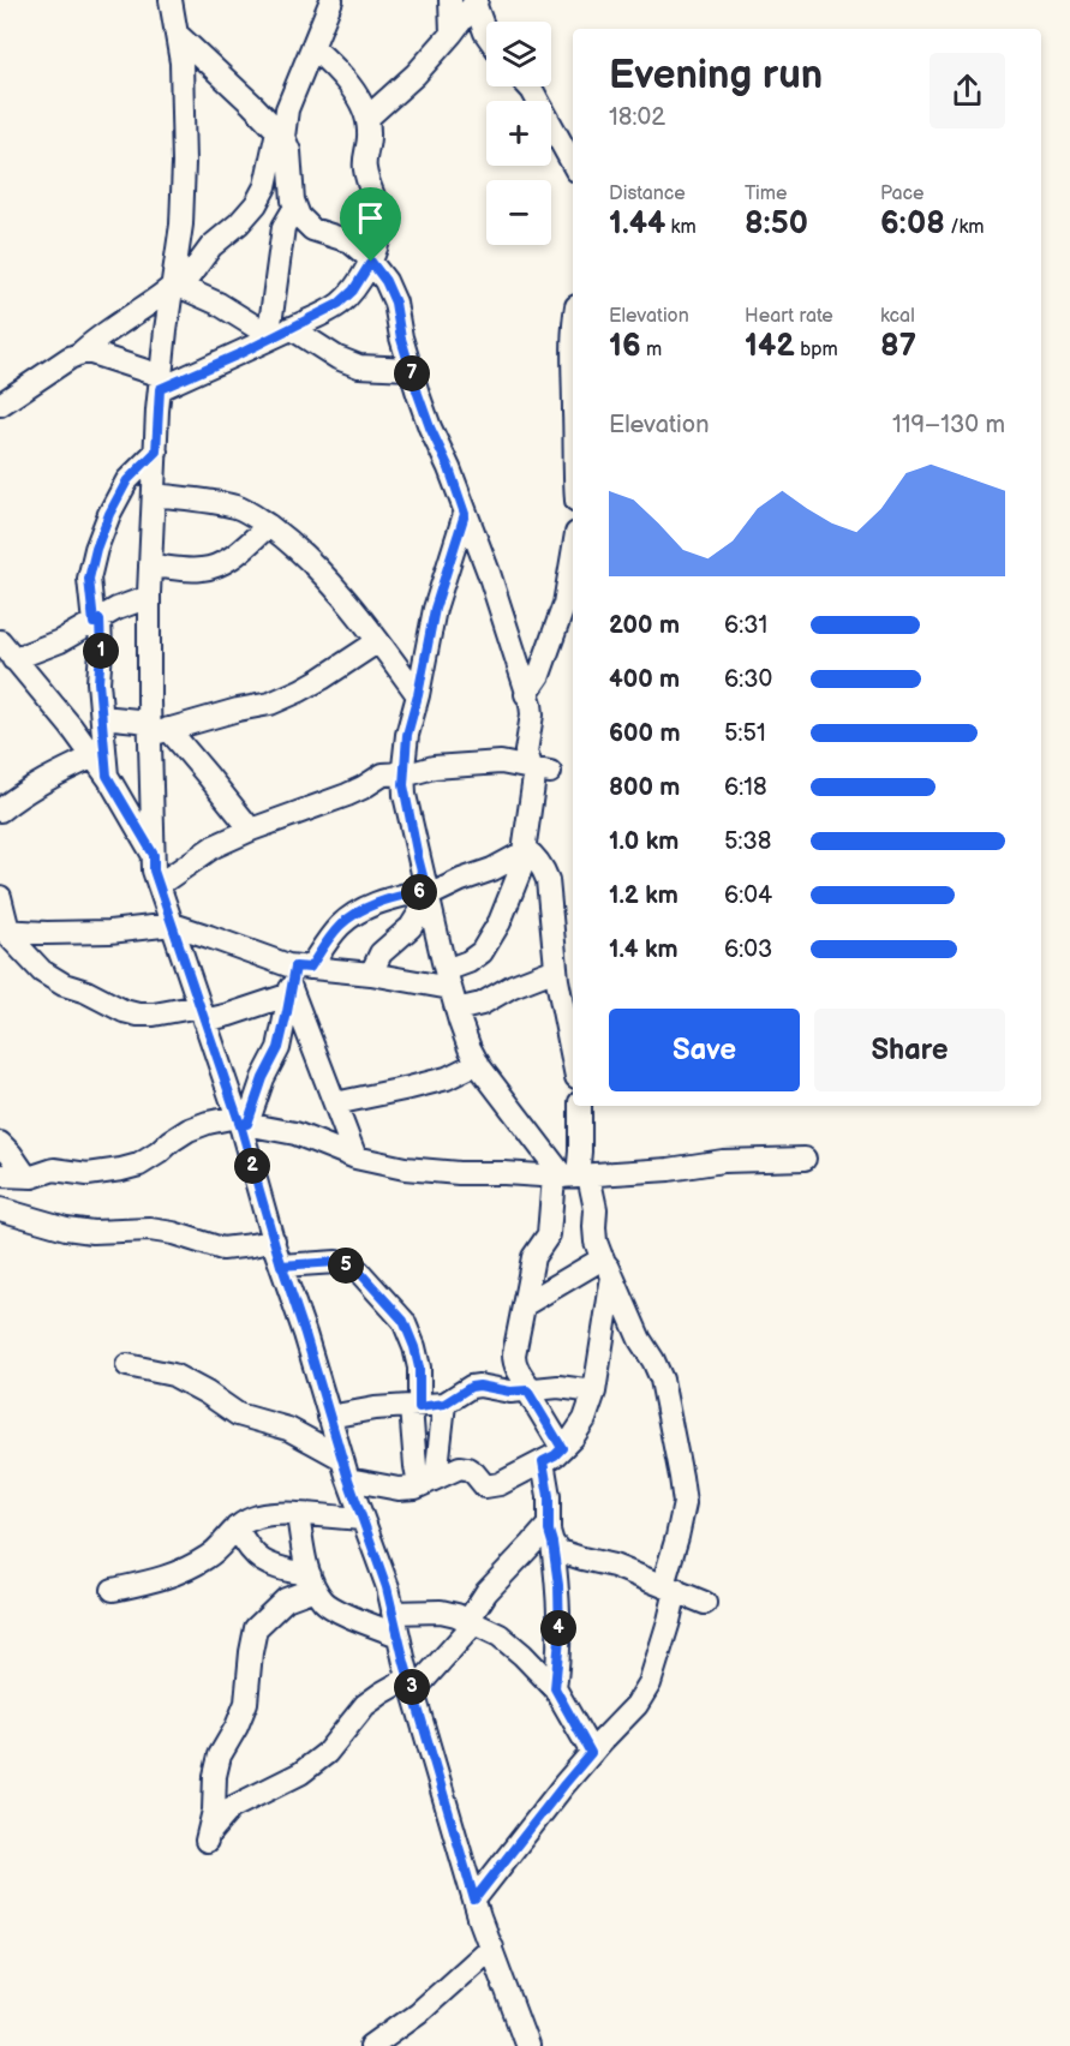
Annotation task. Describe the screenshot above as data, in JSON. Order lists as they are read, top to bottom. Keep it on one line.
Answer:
{"page":{"map_buttons":["+","−"],"heading":["Evening run","18:02"],"stats":[["Distance","1.44 km"],["Time","8:50"],["Pace","6:08 /km"],["Elevation","16 m"],["Heart rate","142 bpm"],["kcal","87"]],"pins":["7","1","6","2","5","4","3"],"chart":["Elevation","119–130 m"],"list":[{"name":"200 m","note":"6:31"},{"name":"400 m","note":"6:30"},{"name":"600 m","note":"5:51"},{"name":"800 m","note":"6:18"},{"name":"1.0 km","note":"5:38"},{"name":"1.2 km","note":"6:04"},{"name":"1.4 km","note":"6:03"}],"buttons":["Save","Share"]}}
